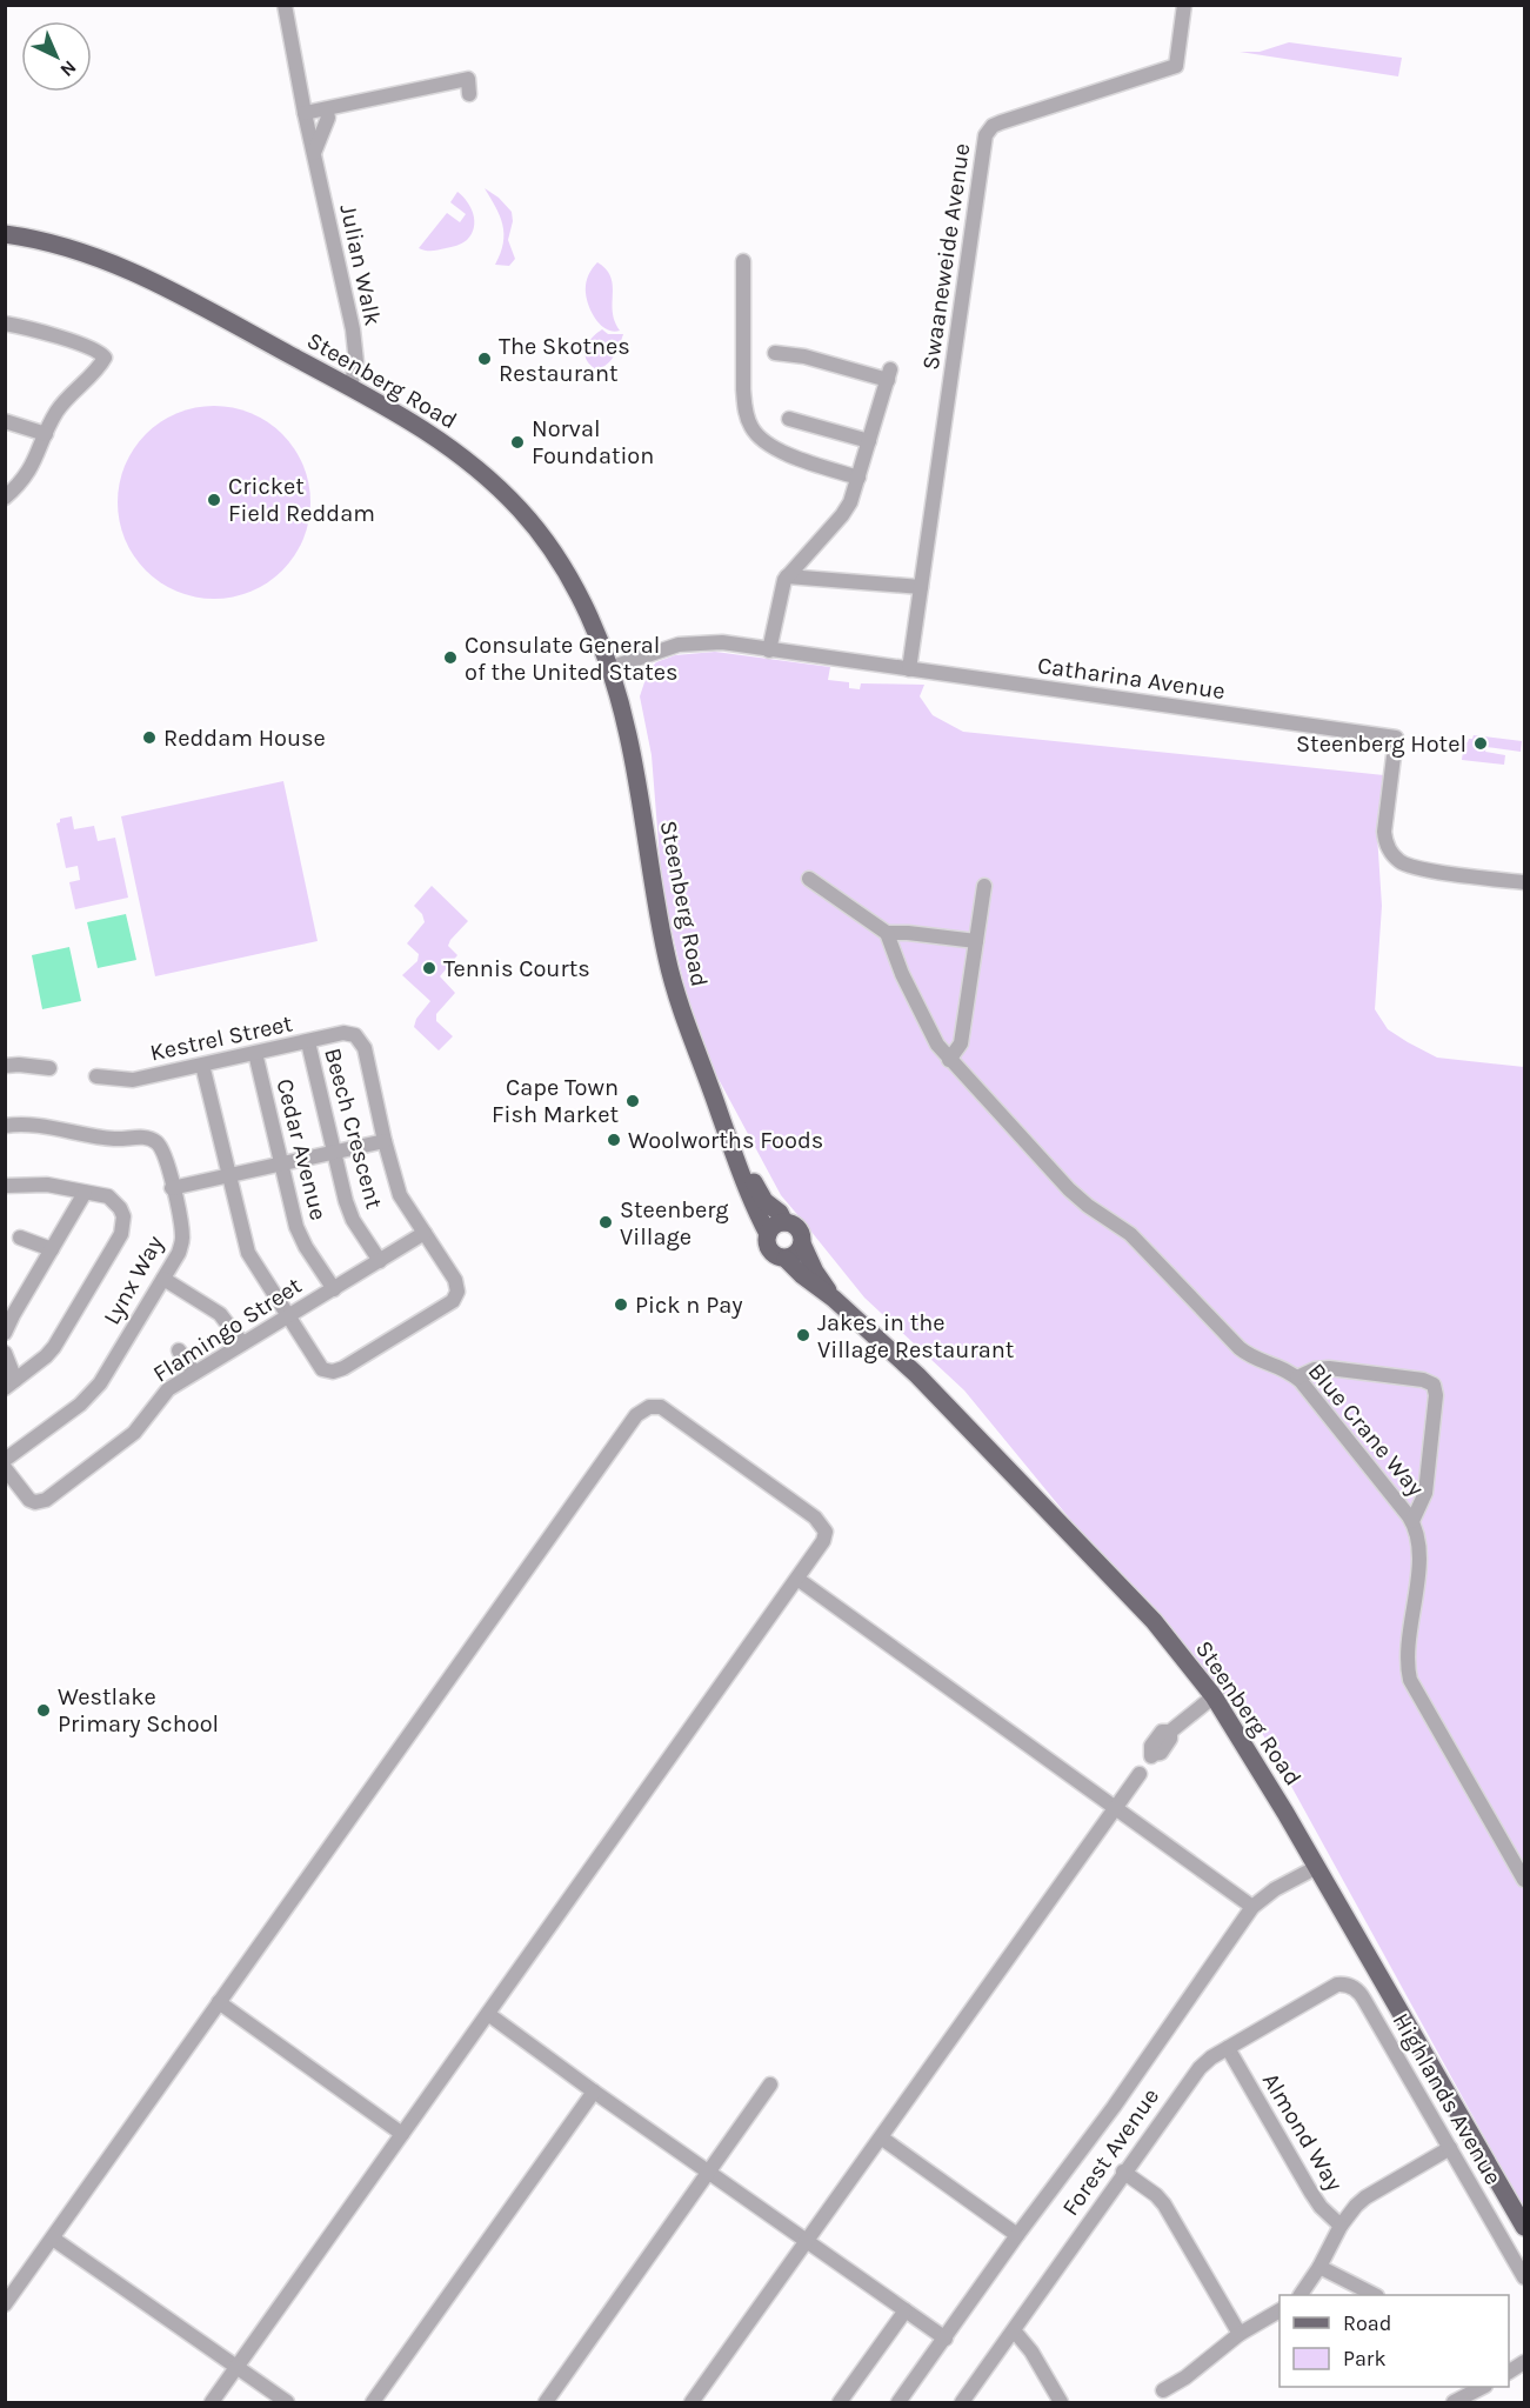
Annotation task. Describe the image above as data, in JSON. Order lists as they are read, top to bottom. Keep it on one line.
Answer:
{"streets":{"main road":["Steenberg Road"],"street":["Swaaneweide Avenue","Julian Walk","Catharina Avenue","Kestrel Street","Beech Crescent","Cedar Avenue","Lynx Way","Flamingo Street","Blue Crane Way","Highlands Avenue","Almond Way","Forest Avenue"]},"crossings":[["Swaaneweide Avenue","Catharina Avenue"],["Julian Walk","Steenberg Road"],["Steenberg Road","Catharina Avenue"],["Kestrel Street","Beech Crescent"],["Kestrel Street","Cedar Avenue"],["Beech Crescent","Flamingo Street"],["Cedar Avenue","Flamingo Street"],["Highlands Avenue","Almond Way"],["Highlands Avenue","Forest Avenue"],["Almond Way","Forest Avenue"]],"places":["The Skotnes Restaurant","Norval Foundation","Cricket Field Reddam","Consulate General of the United States","Reddam House","Steenberg Hotel","Tennis Courts","Cape Town Fish Market","Woolworths Foods","Steenberg Village","Pick n Pay","Jakes in the Village Restaurant","Westlake Primary School"],"legend":["Road","Park"],"north":"bottom right"}
